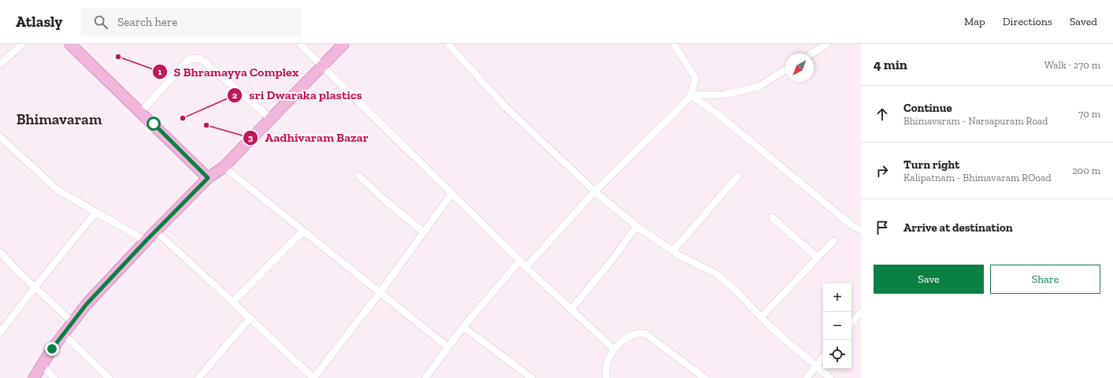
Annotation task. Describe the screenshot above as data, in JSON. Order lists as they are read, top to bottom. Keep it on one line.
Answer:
{"districts":["Bhimavaram"],"places":["S Bhramayya Complex","sri Dwaraka plastics","Aadhivaram Bazar"],"north":"bottom left","page":{"header":"Atlasly","search":"Search here","nav":["Map","Directions","Saved"],"heading":["4 min","Walk · 270 m"],"list":[["Continue","Bhimavaram - Narsapuram Road","70 m"],["Turn right","Kalipatnam - Bhimavaram ROoad","200 m"],"Arrive at destination"],"buttons":["Save","Share"],"map_buttons":["+","−"]}}
